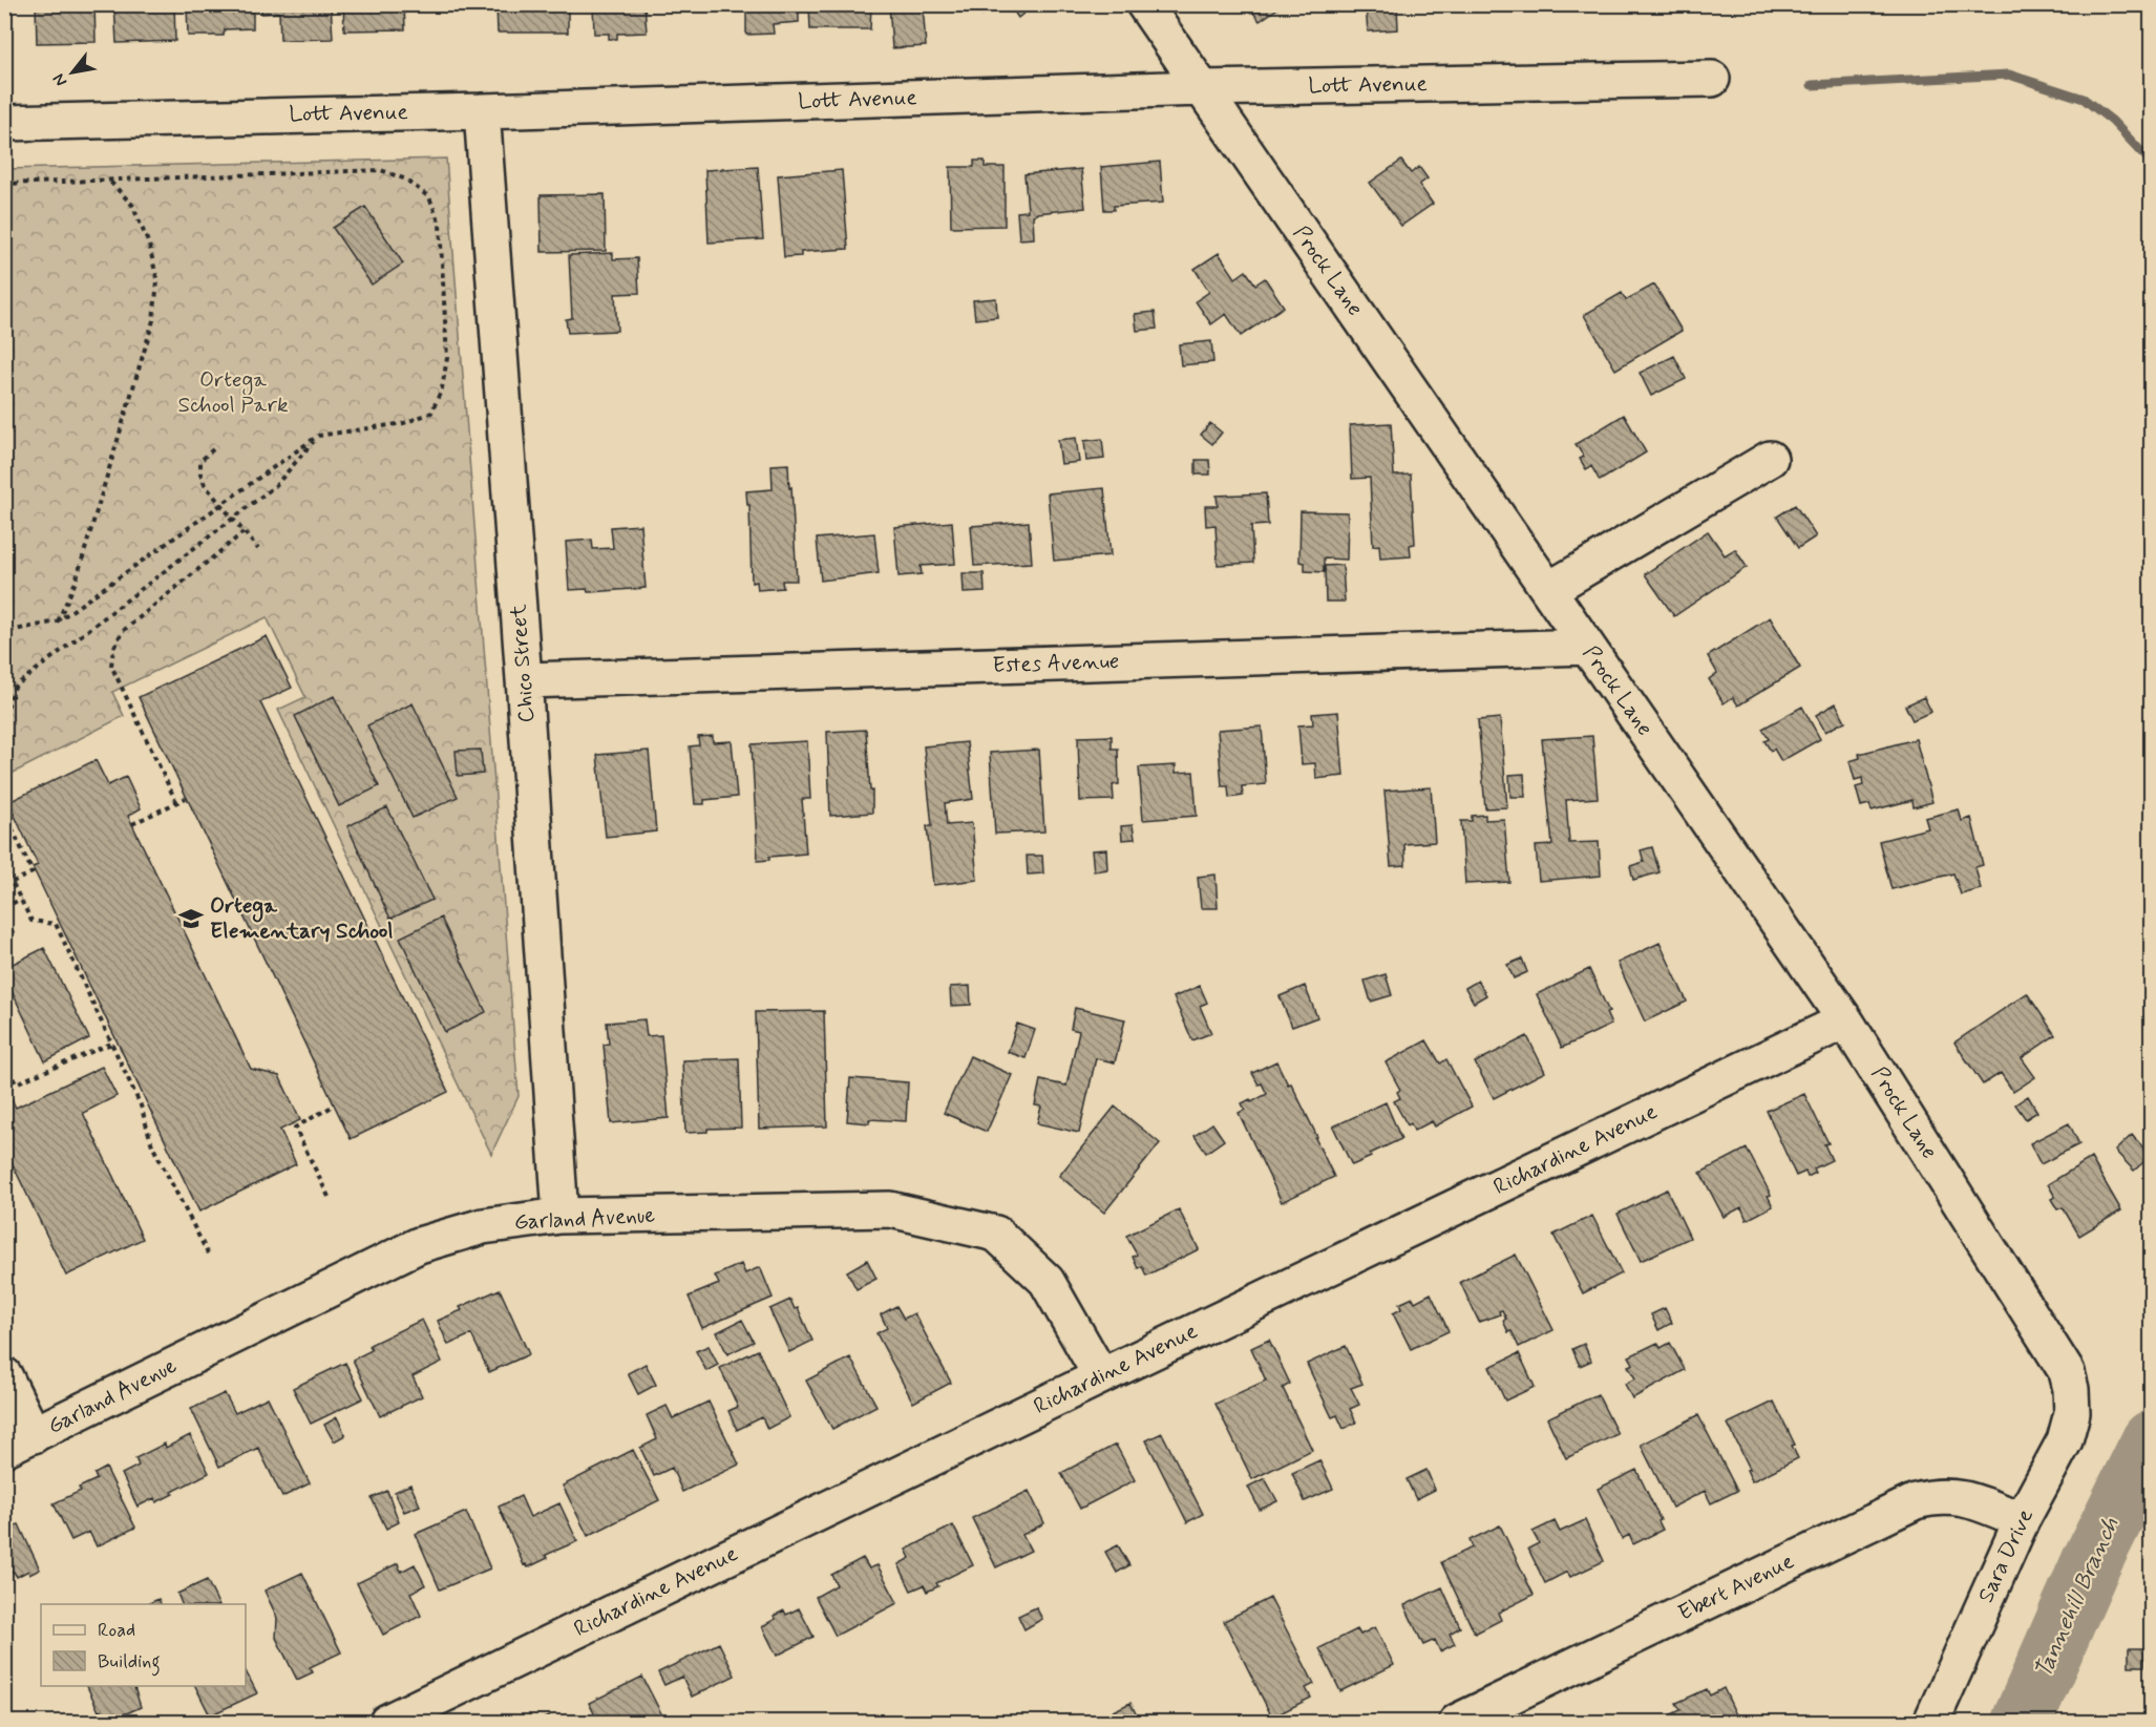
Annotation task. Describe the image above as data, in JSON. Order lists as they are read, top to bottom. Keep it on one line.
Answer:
{"streets":{"street":["Lott Avenue","Prock Lane","Chico Street","Estes Avenue","Richardine Avenue","Garland Avenue","Sara Drive","Ebert Avenue"]},"crossings":[["Lott Avenue","Prock Lane"],["Lott Avenue","Chico Street"],["Prock Lane","Estes Avenue"],["Prock Lane","Richardine Avenue"],["Prock Lane","Sara Drive"],["Chico Street","Estes Avenue"],["Chico Street","Garland Avenue"],["Richardine Avenue","Garland Avenue"],["Sara Drive","Ebert Avenue"]],"water":["Tannehill Branch"],"parks":["Ortega School Park"],"places":{"school or university":["Ortega Elementary School"]},"legend":["Road","Building"],"north":"bottom left"}
